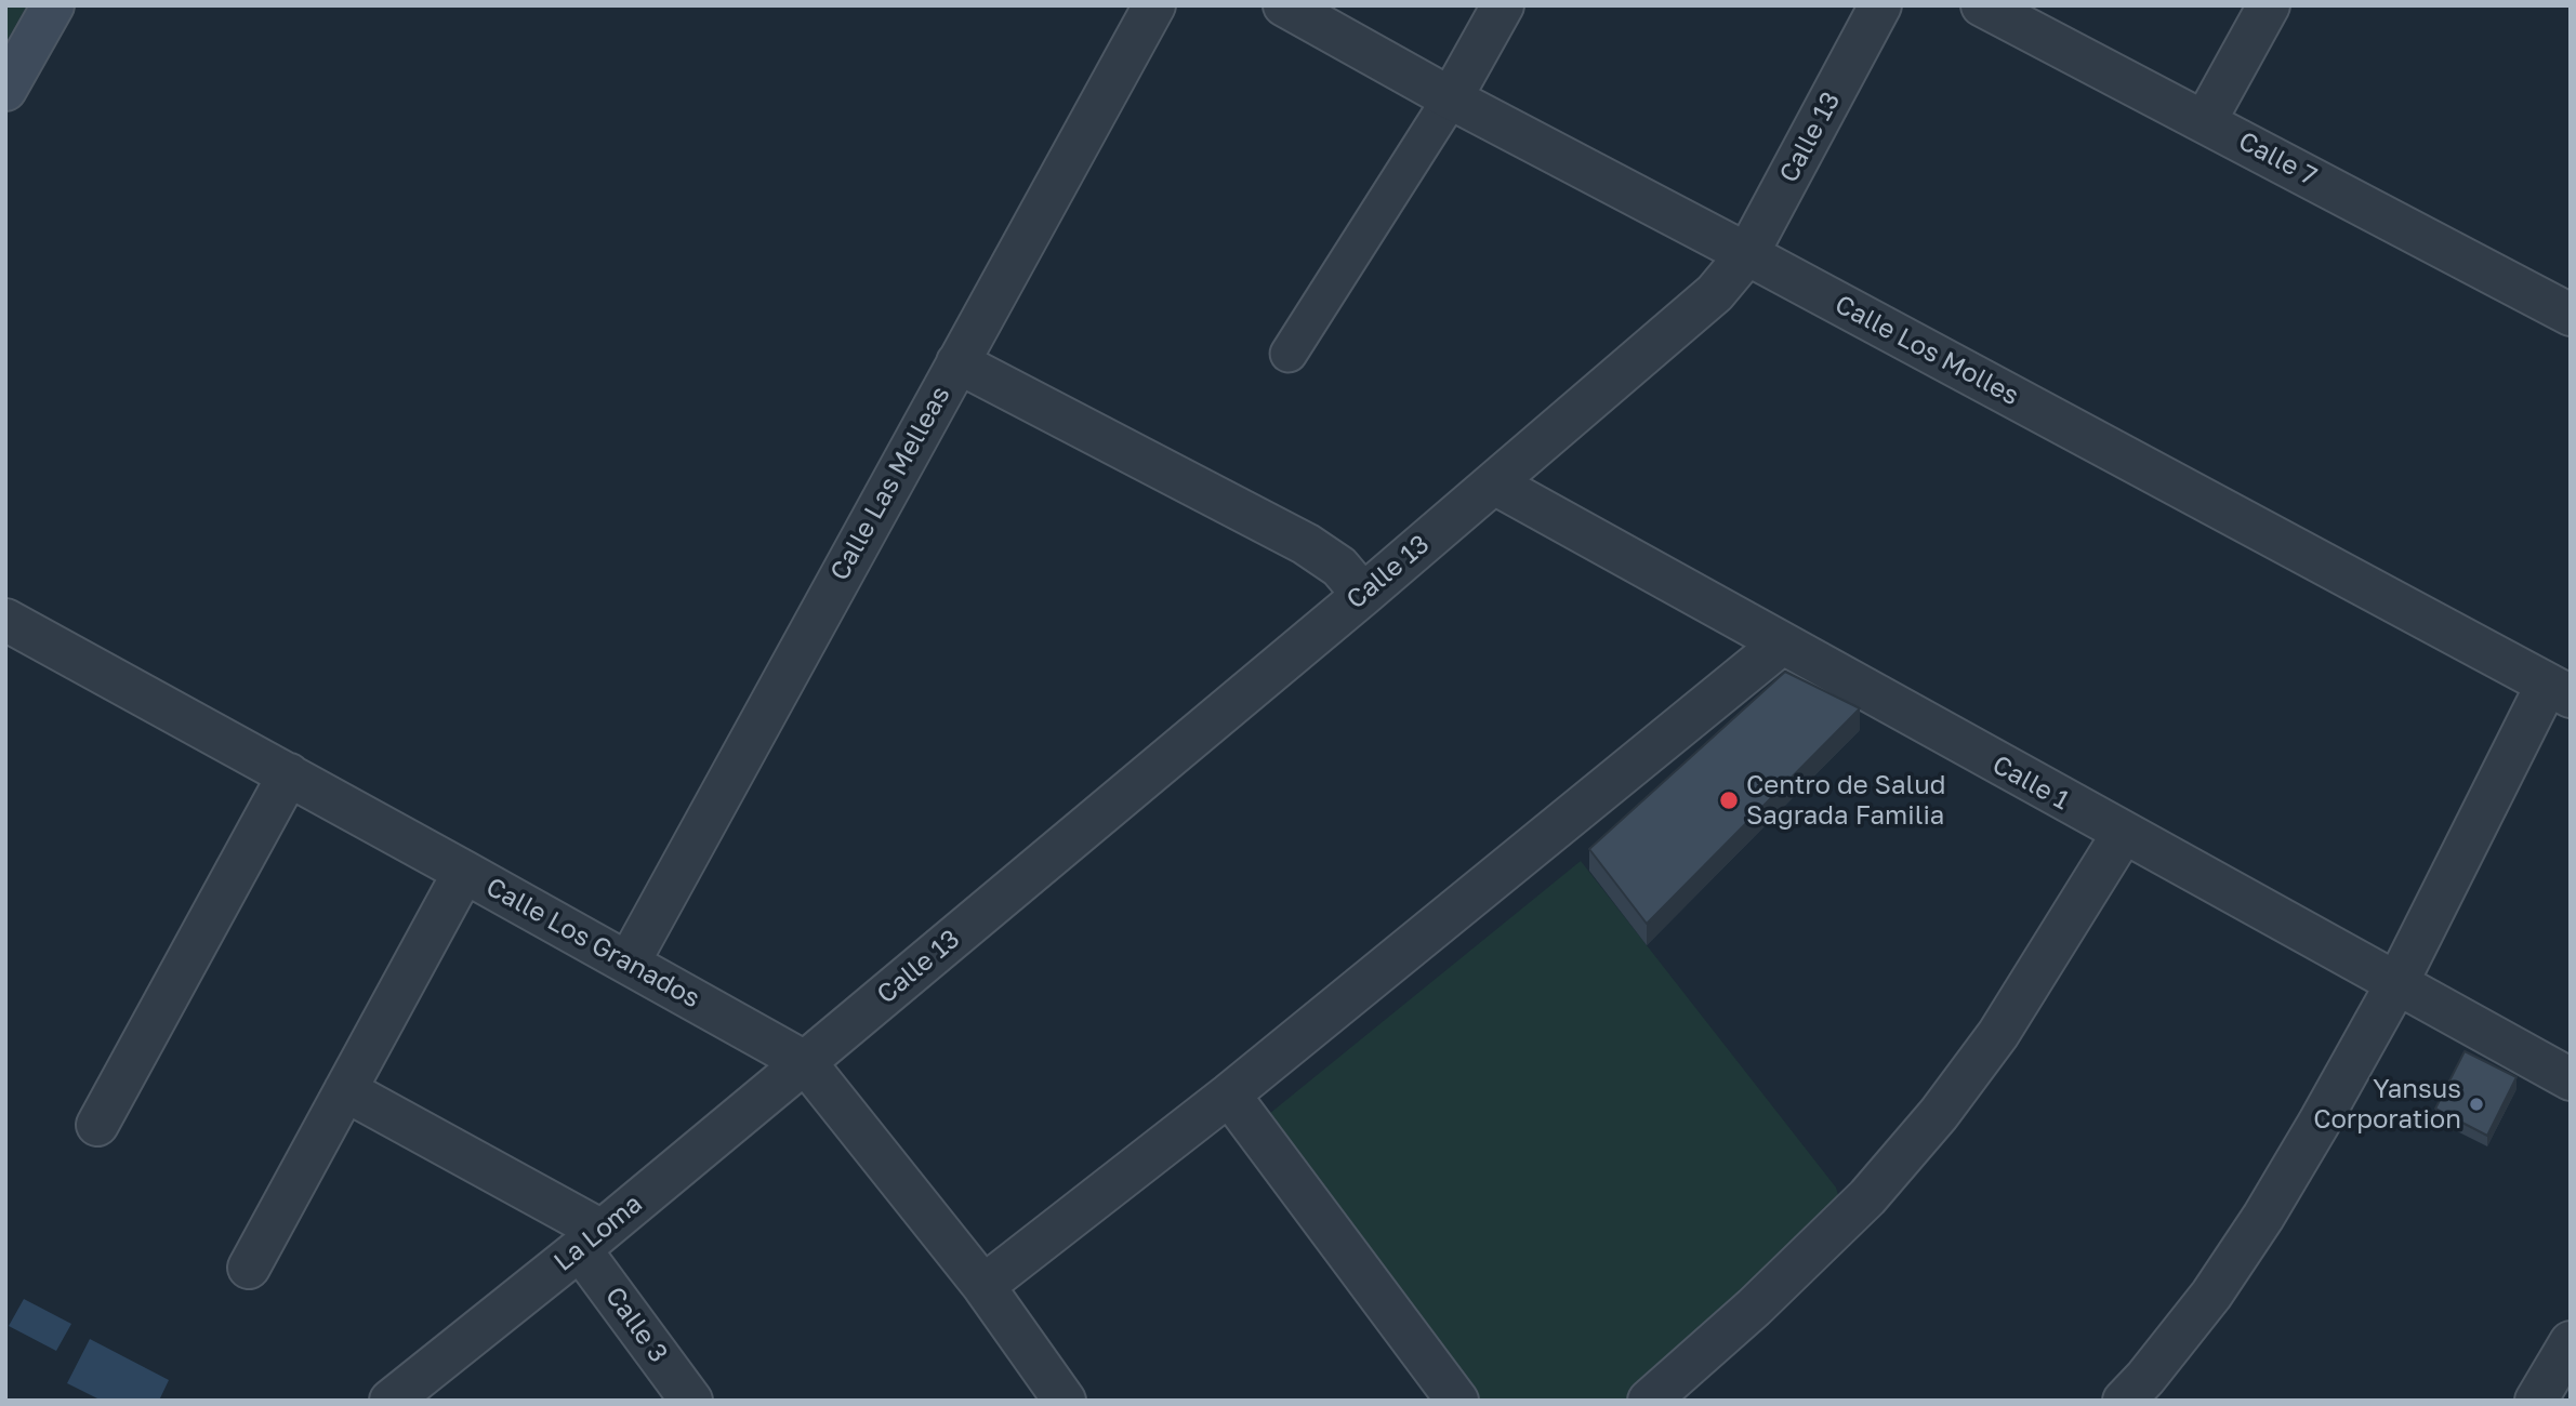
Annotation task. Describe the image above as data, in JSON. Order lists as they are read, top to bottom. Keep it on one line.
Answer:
{"streets":{"street":["Calle 13","Calle 7","Calle Los Molles","Calle Las Melleas","Calle 1","Calle Los Granados","La Loma","Calle 3"]},"crossings":[["Calle 13","Calle Los Molles"],["Calle 13","Calle 1"],["Calle 13","Calle Los Granados"],["Calle 13","La Loma"],["Calle Las Melleas","Calle Los Granados"],["Calle Los Granados","La Loma"],["La Loma","Calle 3"]],"places":["Centro de Salud Sagrada Familia","Yansus Corporation"]}
